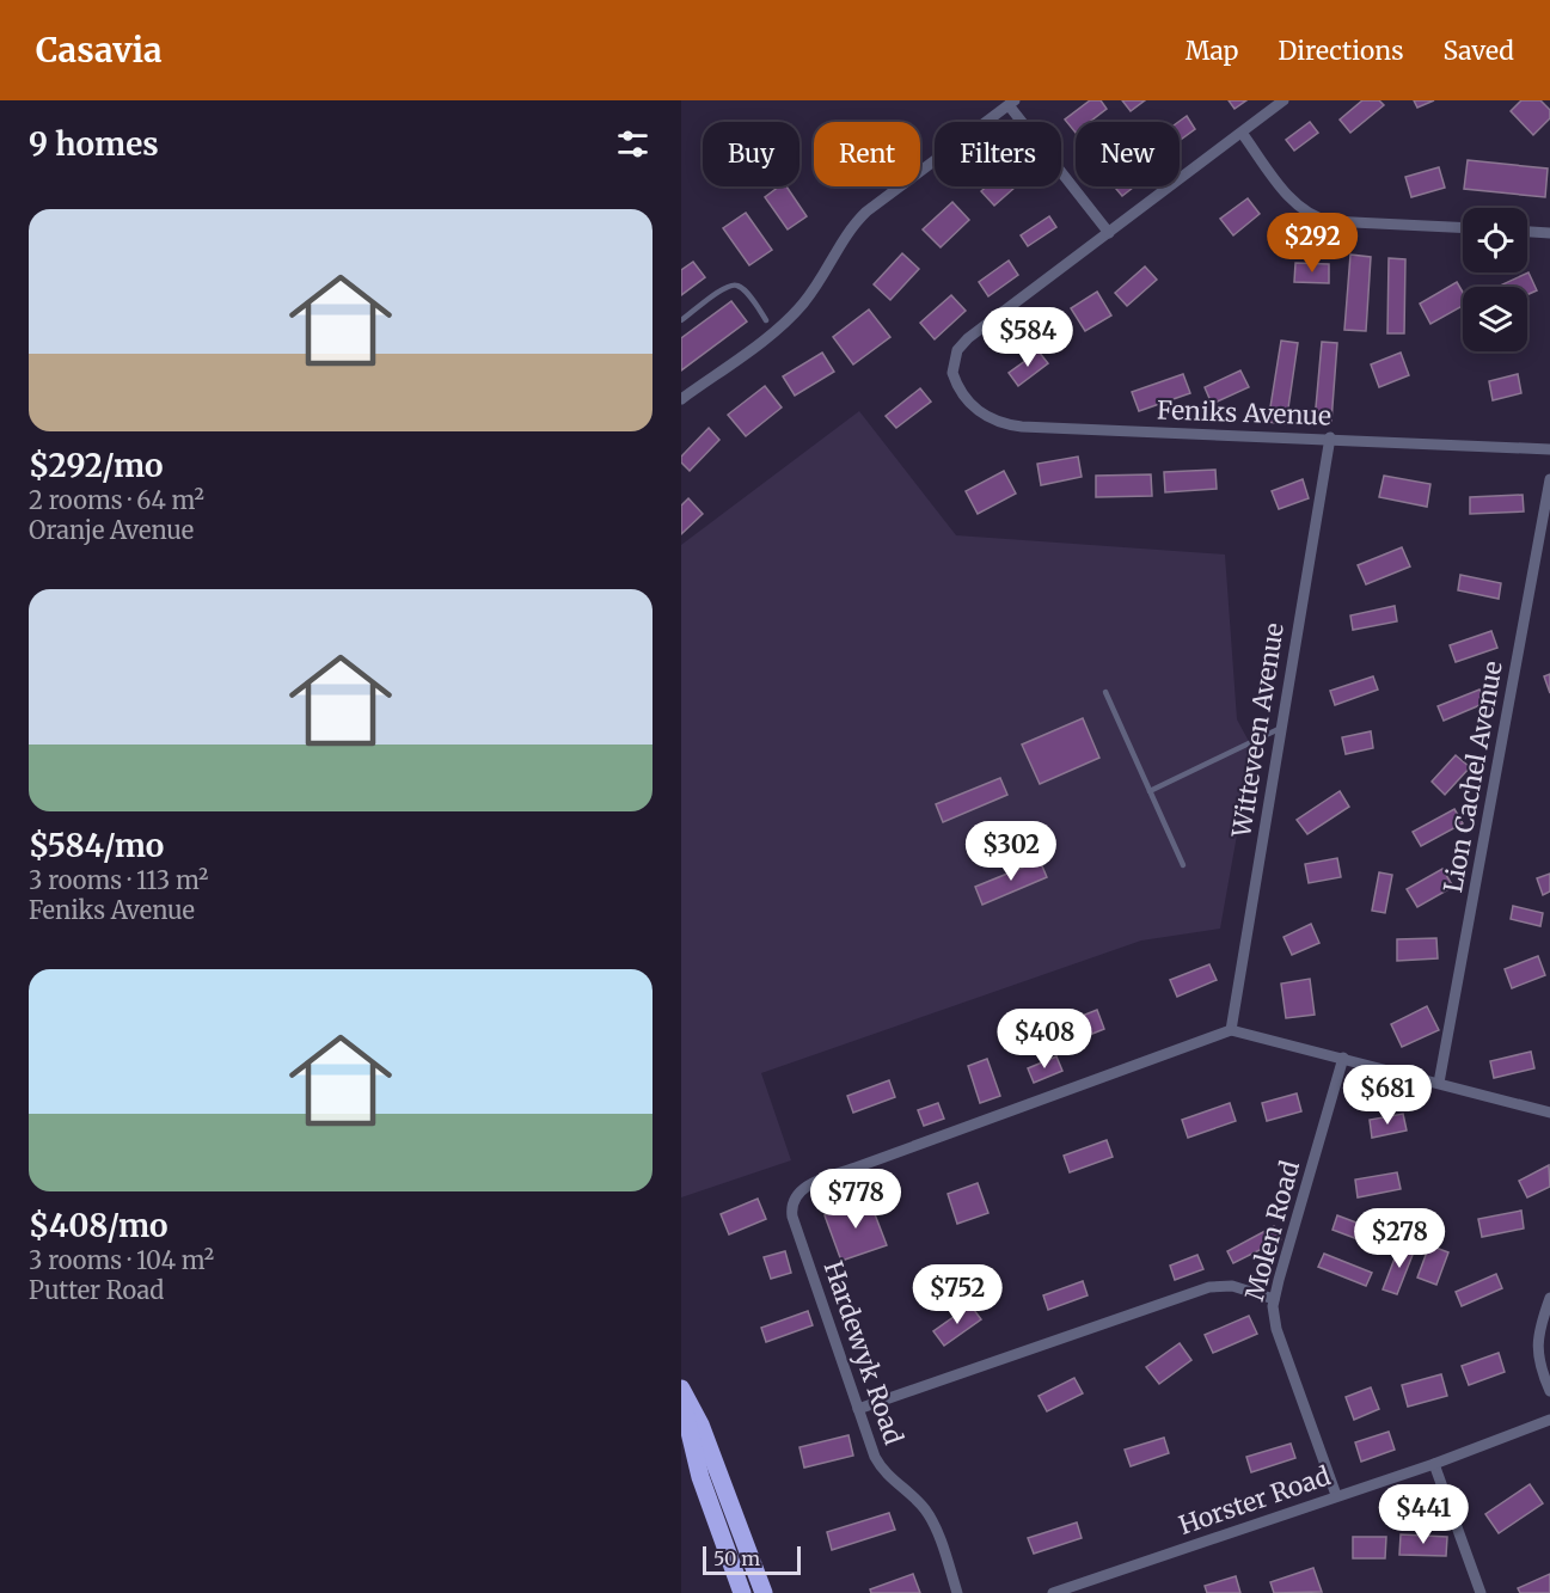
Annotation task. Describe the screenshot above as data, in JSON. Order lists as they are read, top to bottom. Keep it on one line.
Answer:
{"streets":{"street":["Feniks Avenue","Witteveen Avenue","Lion Cachel Avenue","Molen Road","Hardewyk Road","Horster Road"]},"crossings":[["Feniks Avenue","Witteveen Avenue"],["Witteveen Avenue","Hardewyk Road"],["Molen Road","Horster Road"]],"scale_bar":"50 m","page":{"header":"Casavia","nav":["Map","Directions","Saved"],"heading":"9 homes","chip":["Buy","Rent","Filters","New"],"list":[{"name":"$292/mo","note":"2 rooms · 64 m² · Oranje Avenue"},{"name":"$584/mo","note":"3 rooms · 113 m² · Feniks Avenue"},{"name":"$408/mo","note":"3 rooms · 104 m² · Putter Road"}],"price":["$292","$584","$302","$408","$681","$778","$278","$752","$441"],"scale":"50 m"}}
